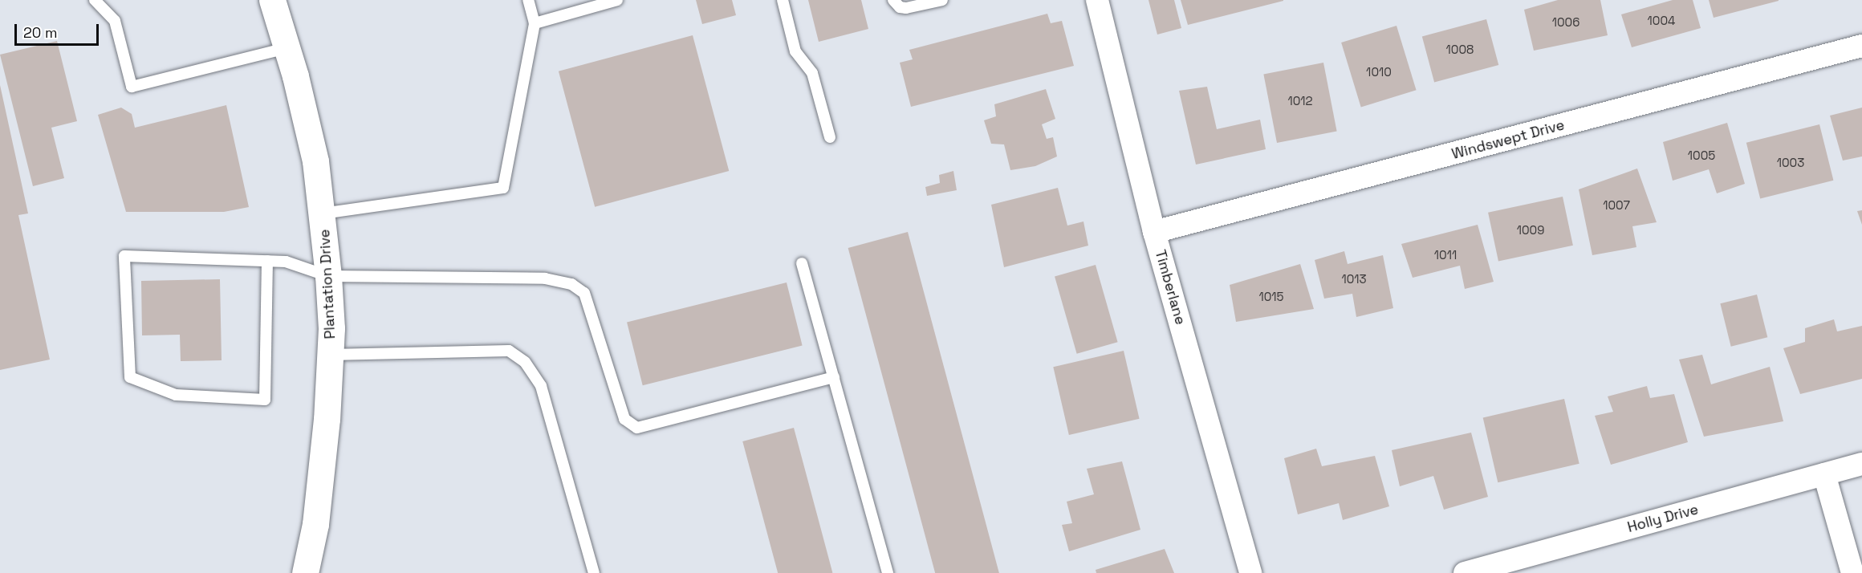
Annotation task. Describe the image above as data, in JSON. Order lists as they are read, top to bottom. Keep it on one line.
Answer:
{"streets":{"street":["Windswept Drive","Plantation Drive","Timberlane","Holly Drive"]},"crossings":[["Windswept Drive","Timberlane"]],"house_numbers":["1004","1006","1008","1010","1012","1005","1003","1007","1009","1011","1013","1015"],"scale_bar":"20 m"}
